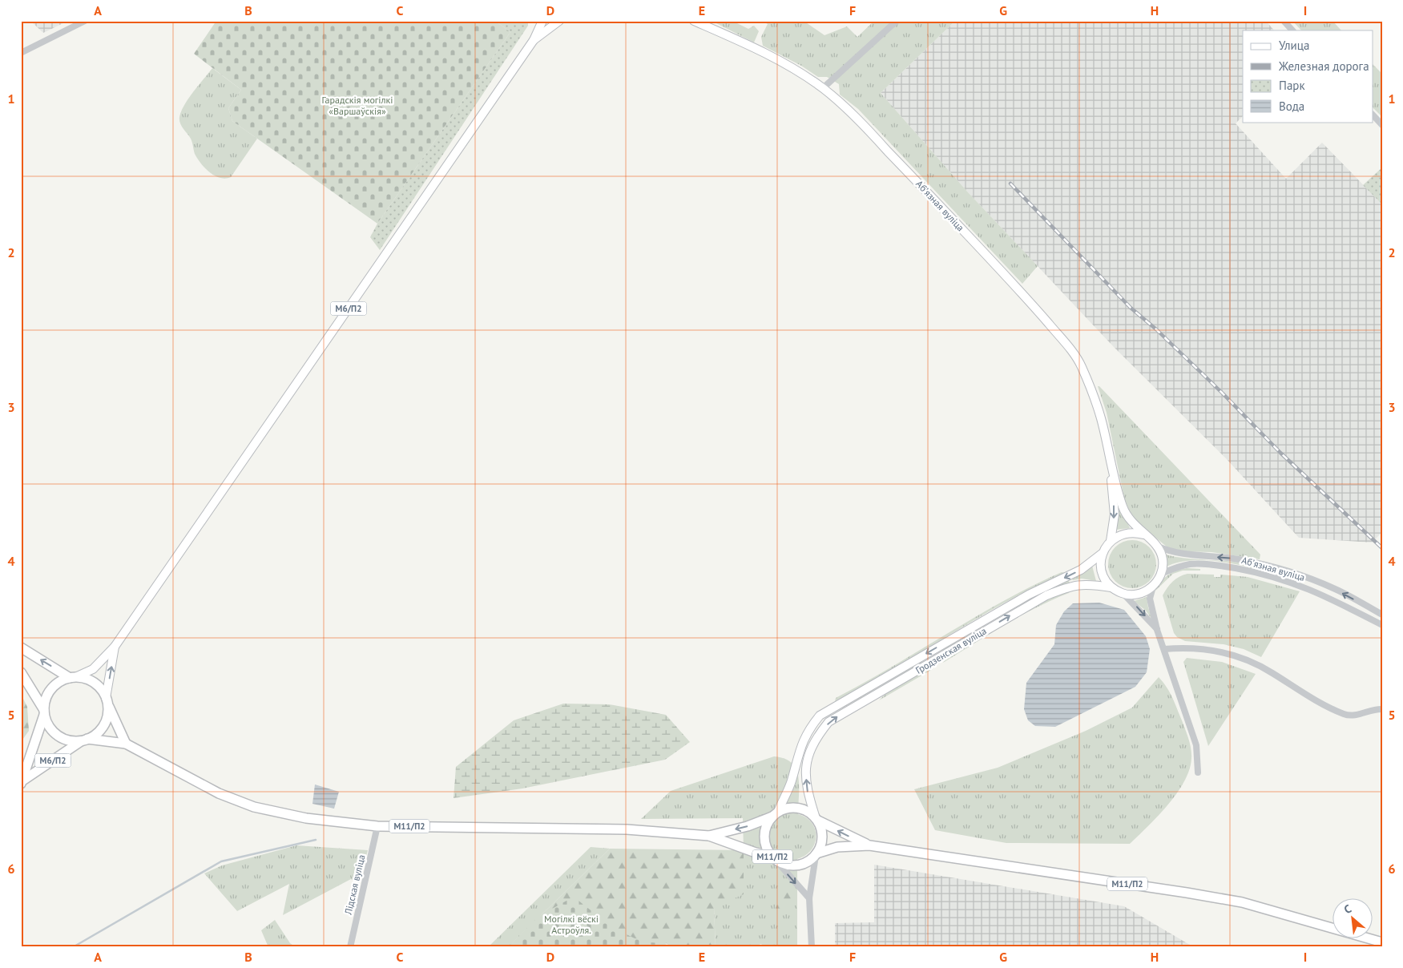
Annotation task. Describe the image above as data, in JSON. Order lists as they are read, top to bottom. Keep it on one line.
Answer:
{"streets":{"highway":["М6/П2","М11/П2"],"main road":["Абʼязная вуліца","Гродзенская вуліца"],"street":["Лідская вуліца"]},"crossings":[["Абʼязная вуліца","Гродзенская вуліца"],["М6/П2","М11/П2"],["Гродзенская вуліца","М11/П2"],["М11/П2","Лідская вуліца"]],"parks":["Гарадскія могілкі «Варшаўскія»","Могілкі вёскі Астроўля."],"legend":["Улица","Железная дорога","Парк","Вода"],"north":"top left","grid":{"columns":["A","B","C","D","E","F","G","H","I"],"rows":["1","2","3","4","5","6"]}}
